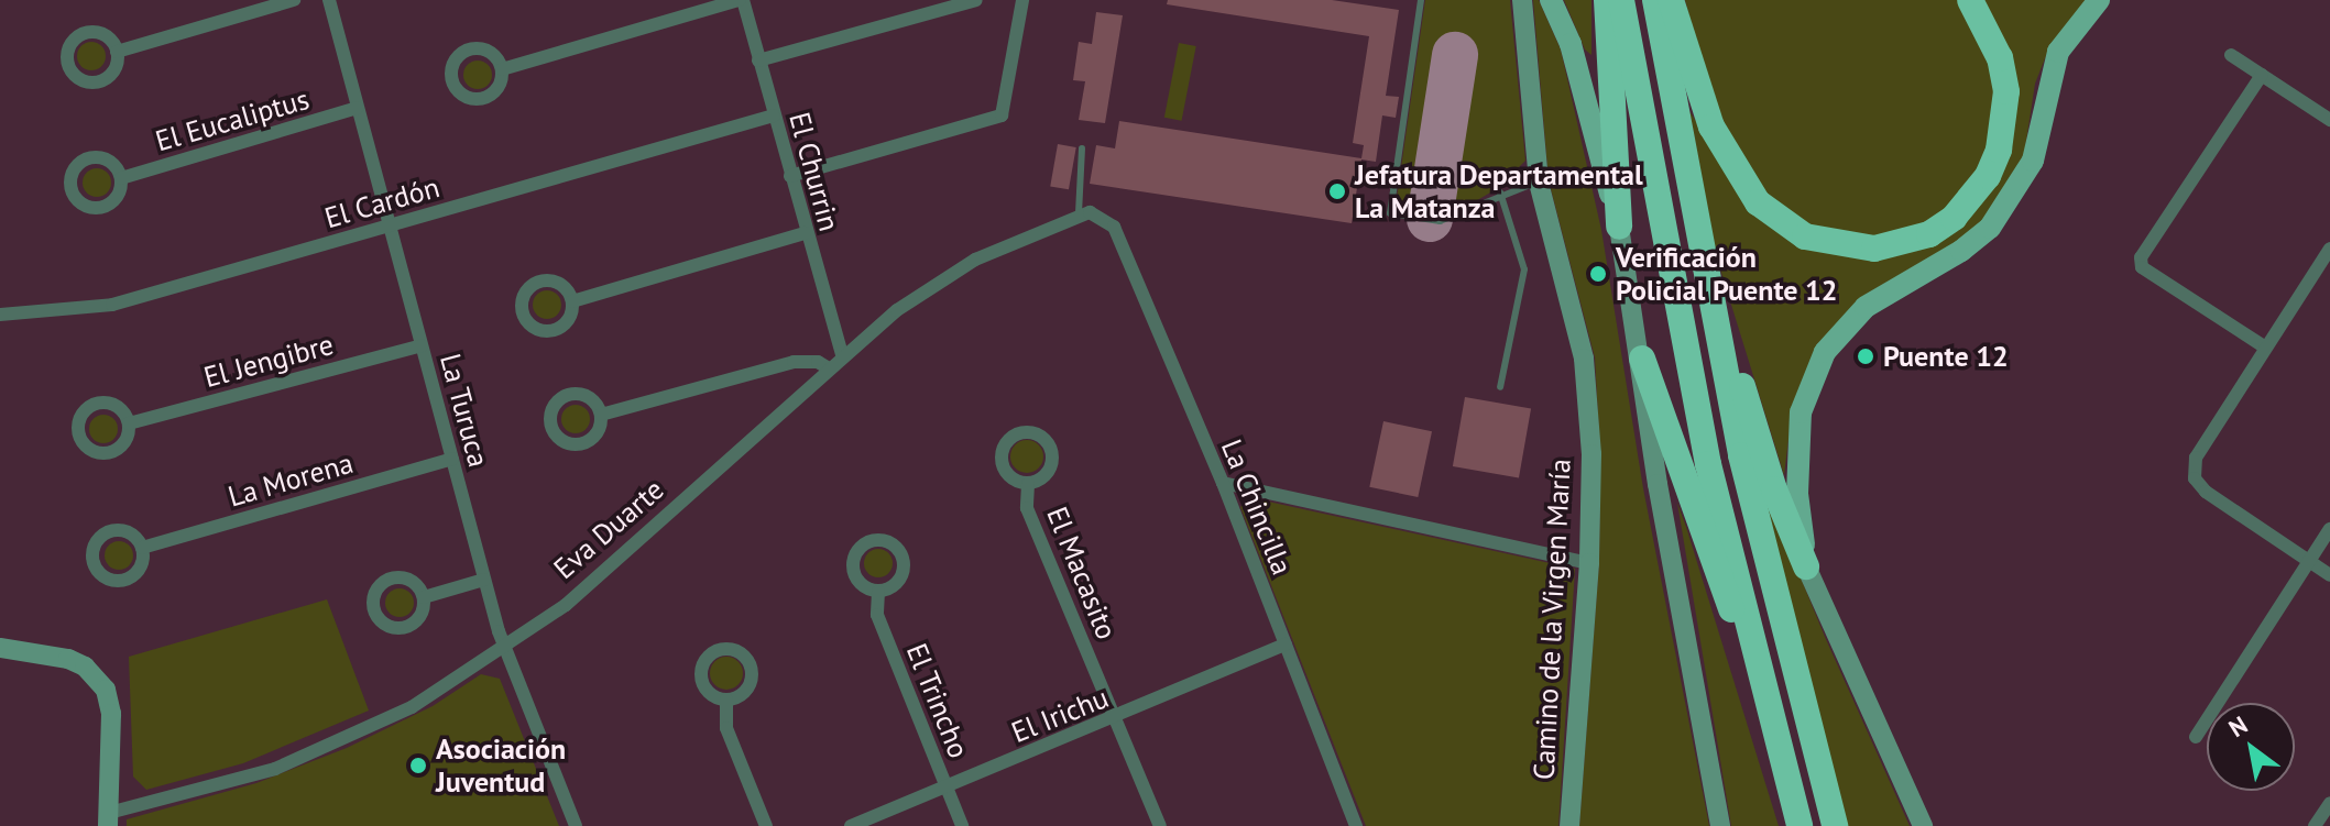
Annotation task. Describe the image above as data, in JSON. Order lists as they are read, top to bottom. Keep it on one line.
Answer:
{"streets":{"street":["El Eucaliptus","El Churrin","El Cardón","El Jengibre","La Turuca","La Morena","La Chincilla","Eva Duarte","El Macasito","Camino de la Virgen María","El Trincho","El Irichu"]},"crossings":[["El Eucaliptus","La Turuca"],["El Churrin","El Cardón"],["El Churrin","Eva Duarte"],["El Cardón","La Turuca"],["El Jengibre","La Turuca"],["La Turuca","La Morena"],["La Turuca","Eva Duarte"],["La Chincilla","Eva Duarte"],["La Chincilla","El Irichu"],["El Macasito","El Irichu"],["El Trincho","El Irichu"]],"places":["Jefatura Departamental La Matanza","Verificación Policial Puente 12","Puente 12","Asociación Juventud"],"north":"top left"}
